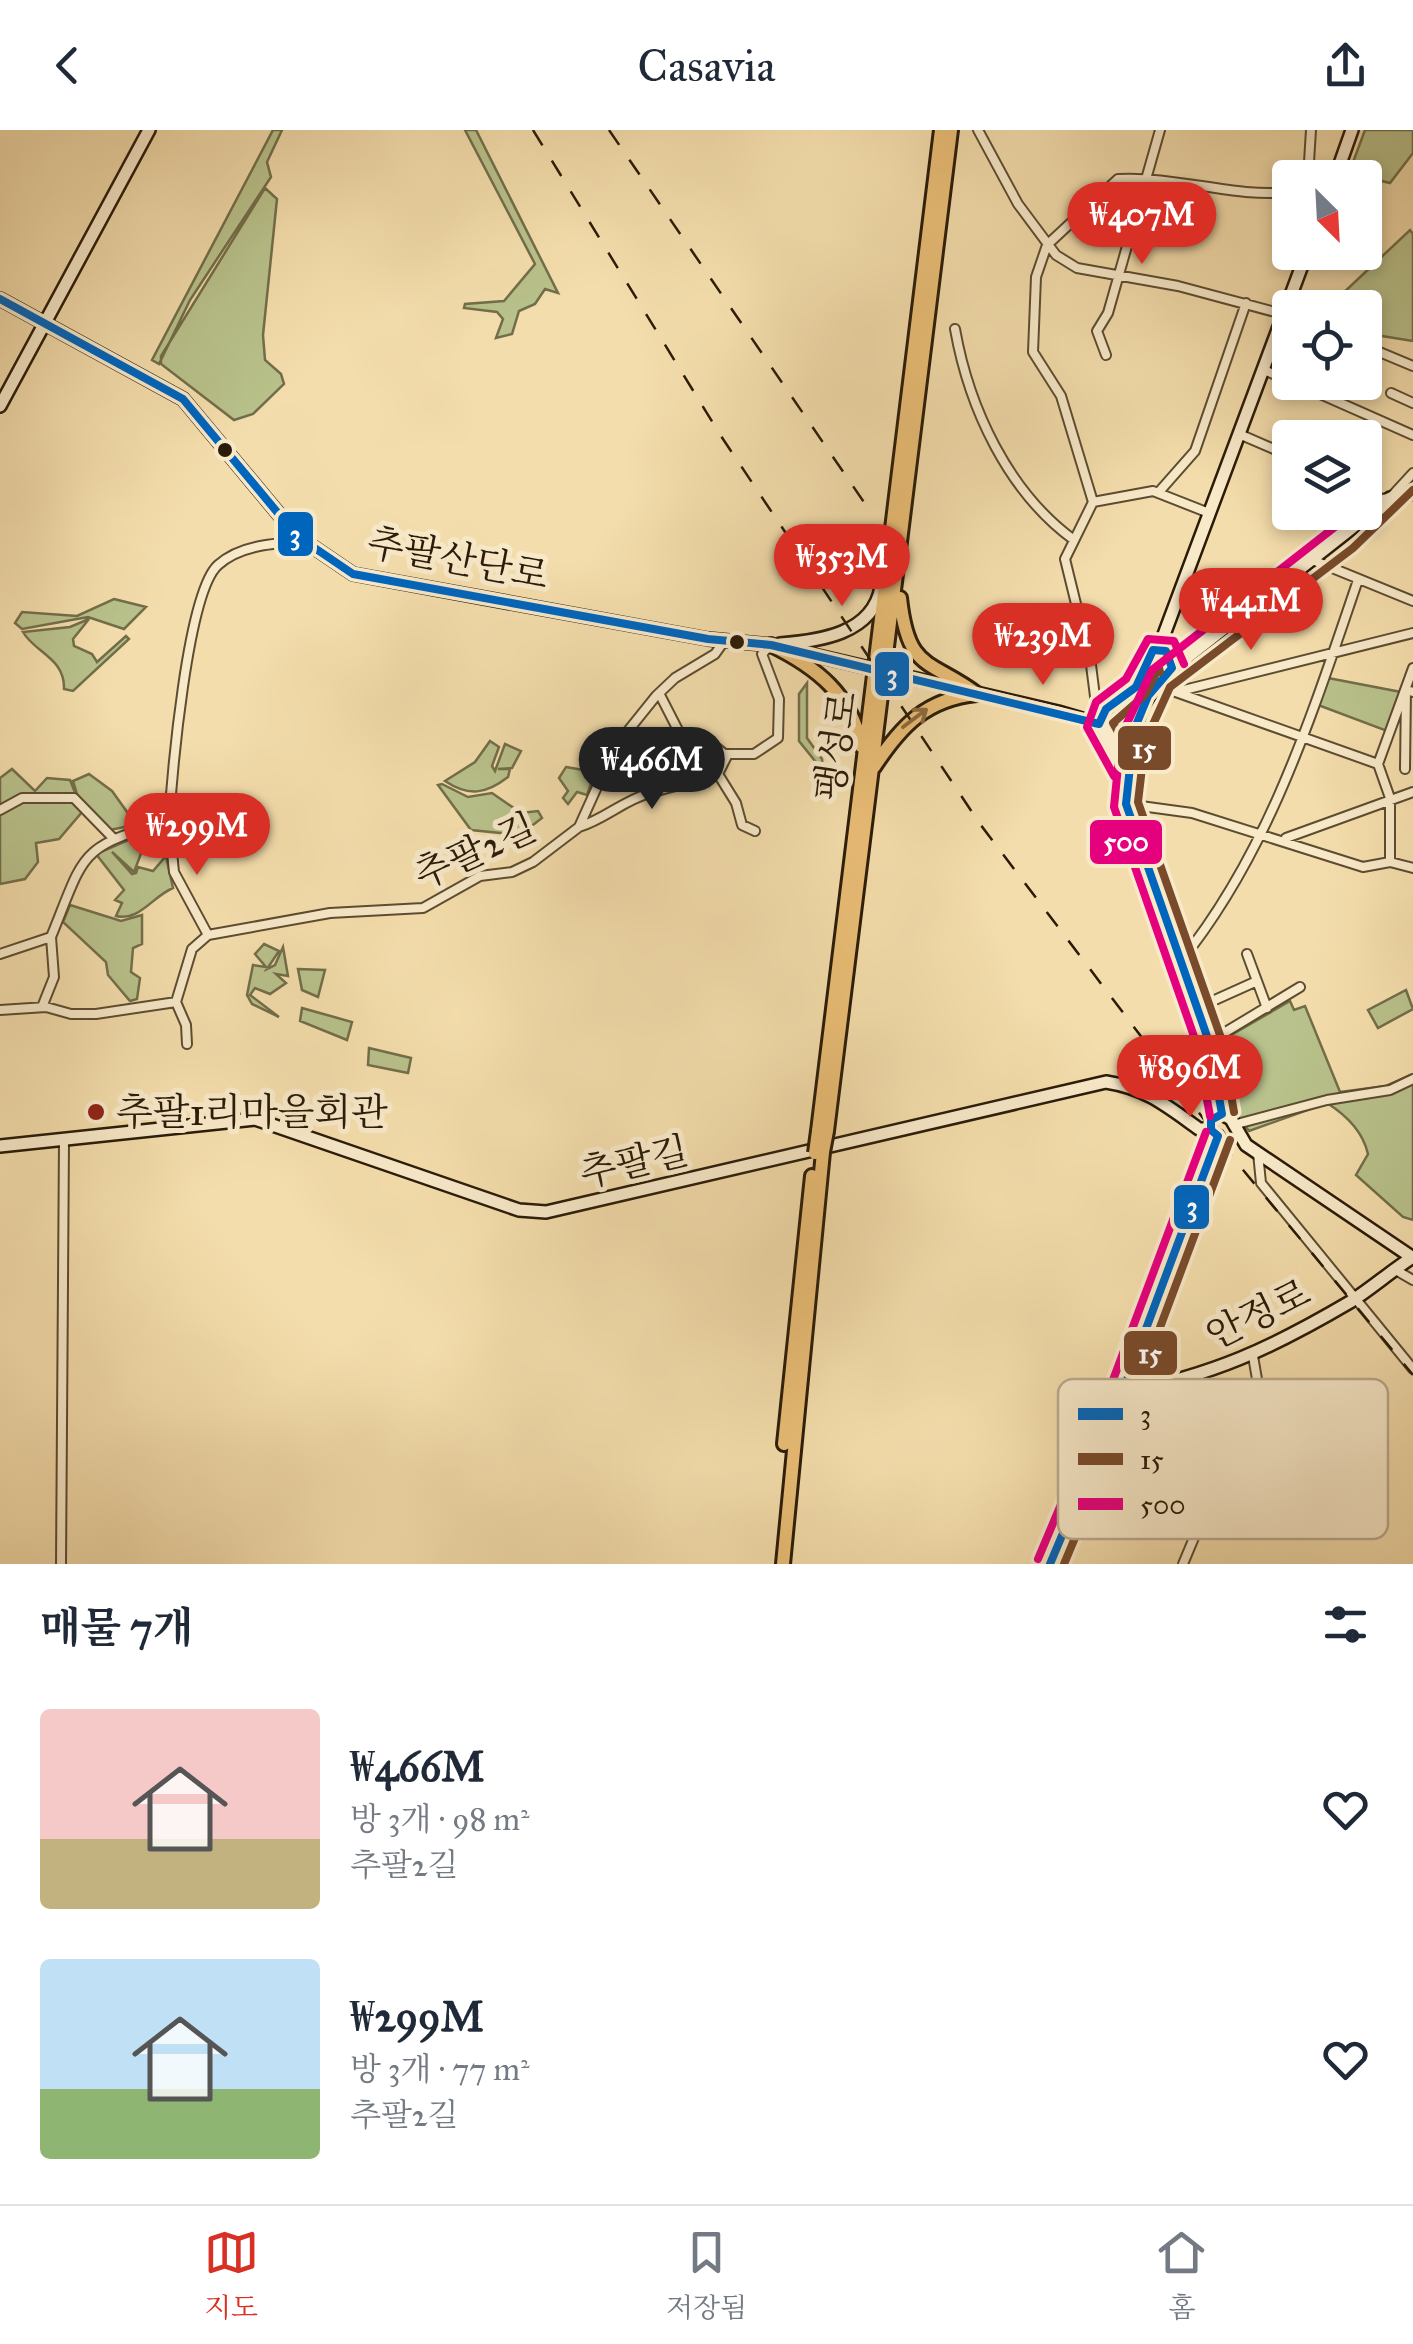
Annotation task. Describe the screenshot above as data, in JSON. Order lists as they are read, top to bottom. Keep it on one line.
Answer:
{"streets":{"main road":["팽성로"],"street":["추팔산단로","추팔2길","추팔길","안정로"]},"crossings":[["추팔산단로","팽성로"],["추팔산단로","추팔2길"]],"places":["추팔1리마을회관"],"lines":["transit line 3","transit line 15","transit line 500"],"legend":["3","15","500"],"north":"bottom right","page":{"header":"Casavia","price":["₩407M","₩353M","₩441M","₩239M","₩466M","₩299M","₩896M"],"heading":"매물 7개","list":[{"name":"₩466M","note":"방 3개 · 98 m² · 추팔2길"},{"name":"₩299M","note":"방 3개 · 77 m² · 추팔2길"}],"tabs":["지도","저장됨","홈"]}}
